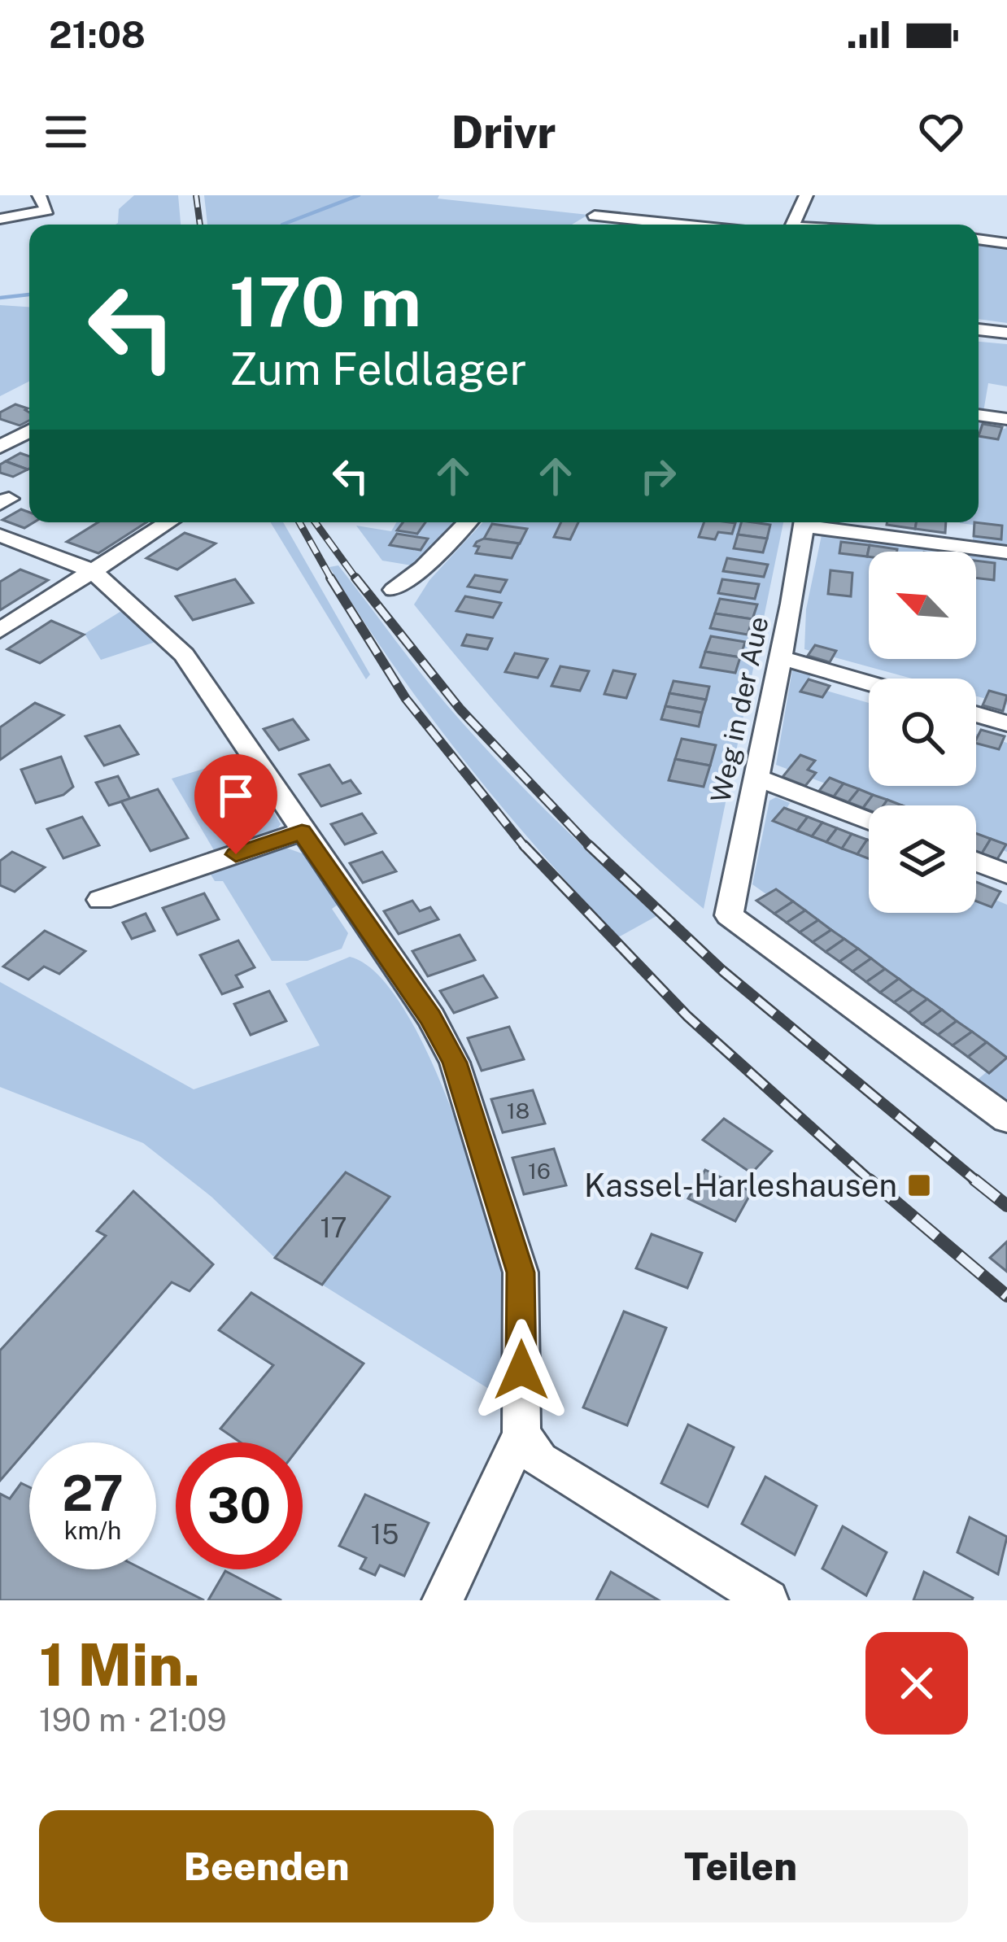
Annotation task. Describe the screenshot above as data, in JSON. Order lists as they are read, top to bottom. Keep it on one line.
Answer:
{"streets":{"street":["Weg in der Aue"]},"places":{"transit":["Kassel-Harleshausen"]},"house_numbers":["18","16","17","15"],"north":"top left","page":{"status":"21:08","header":"Drivr","turn":["170 m","Zum Feldlager"],"speed":"27 km/h","limit":"30","heading":["1 Min.","190 m · 21:09"],"buttons":["Beenden","Teilen"]}}
